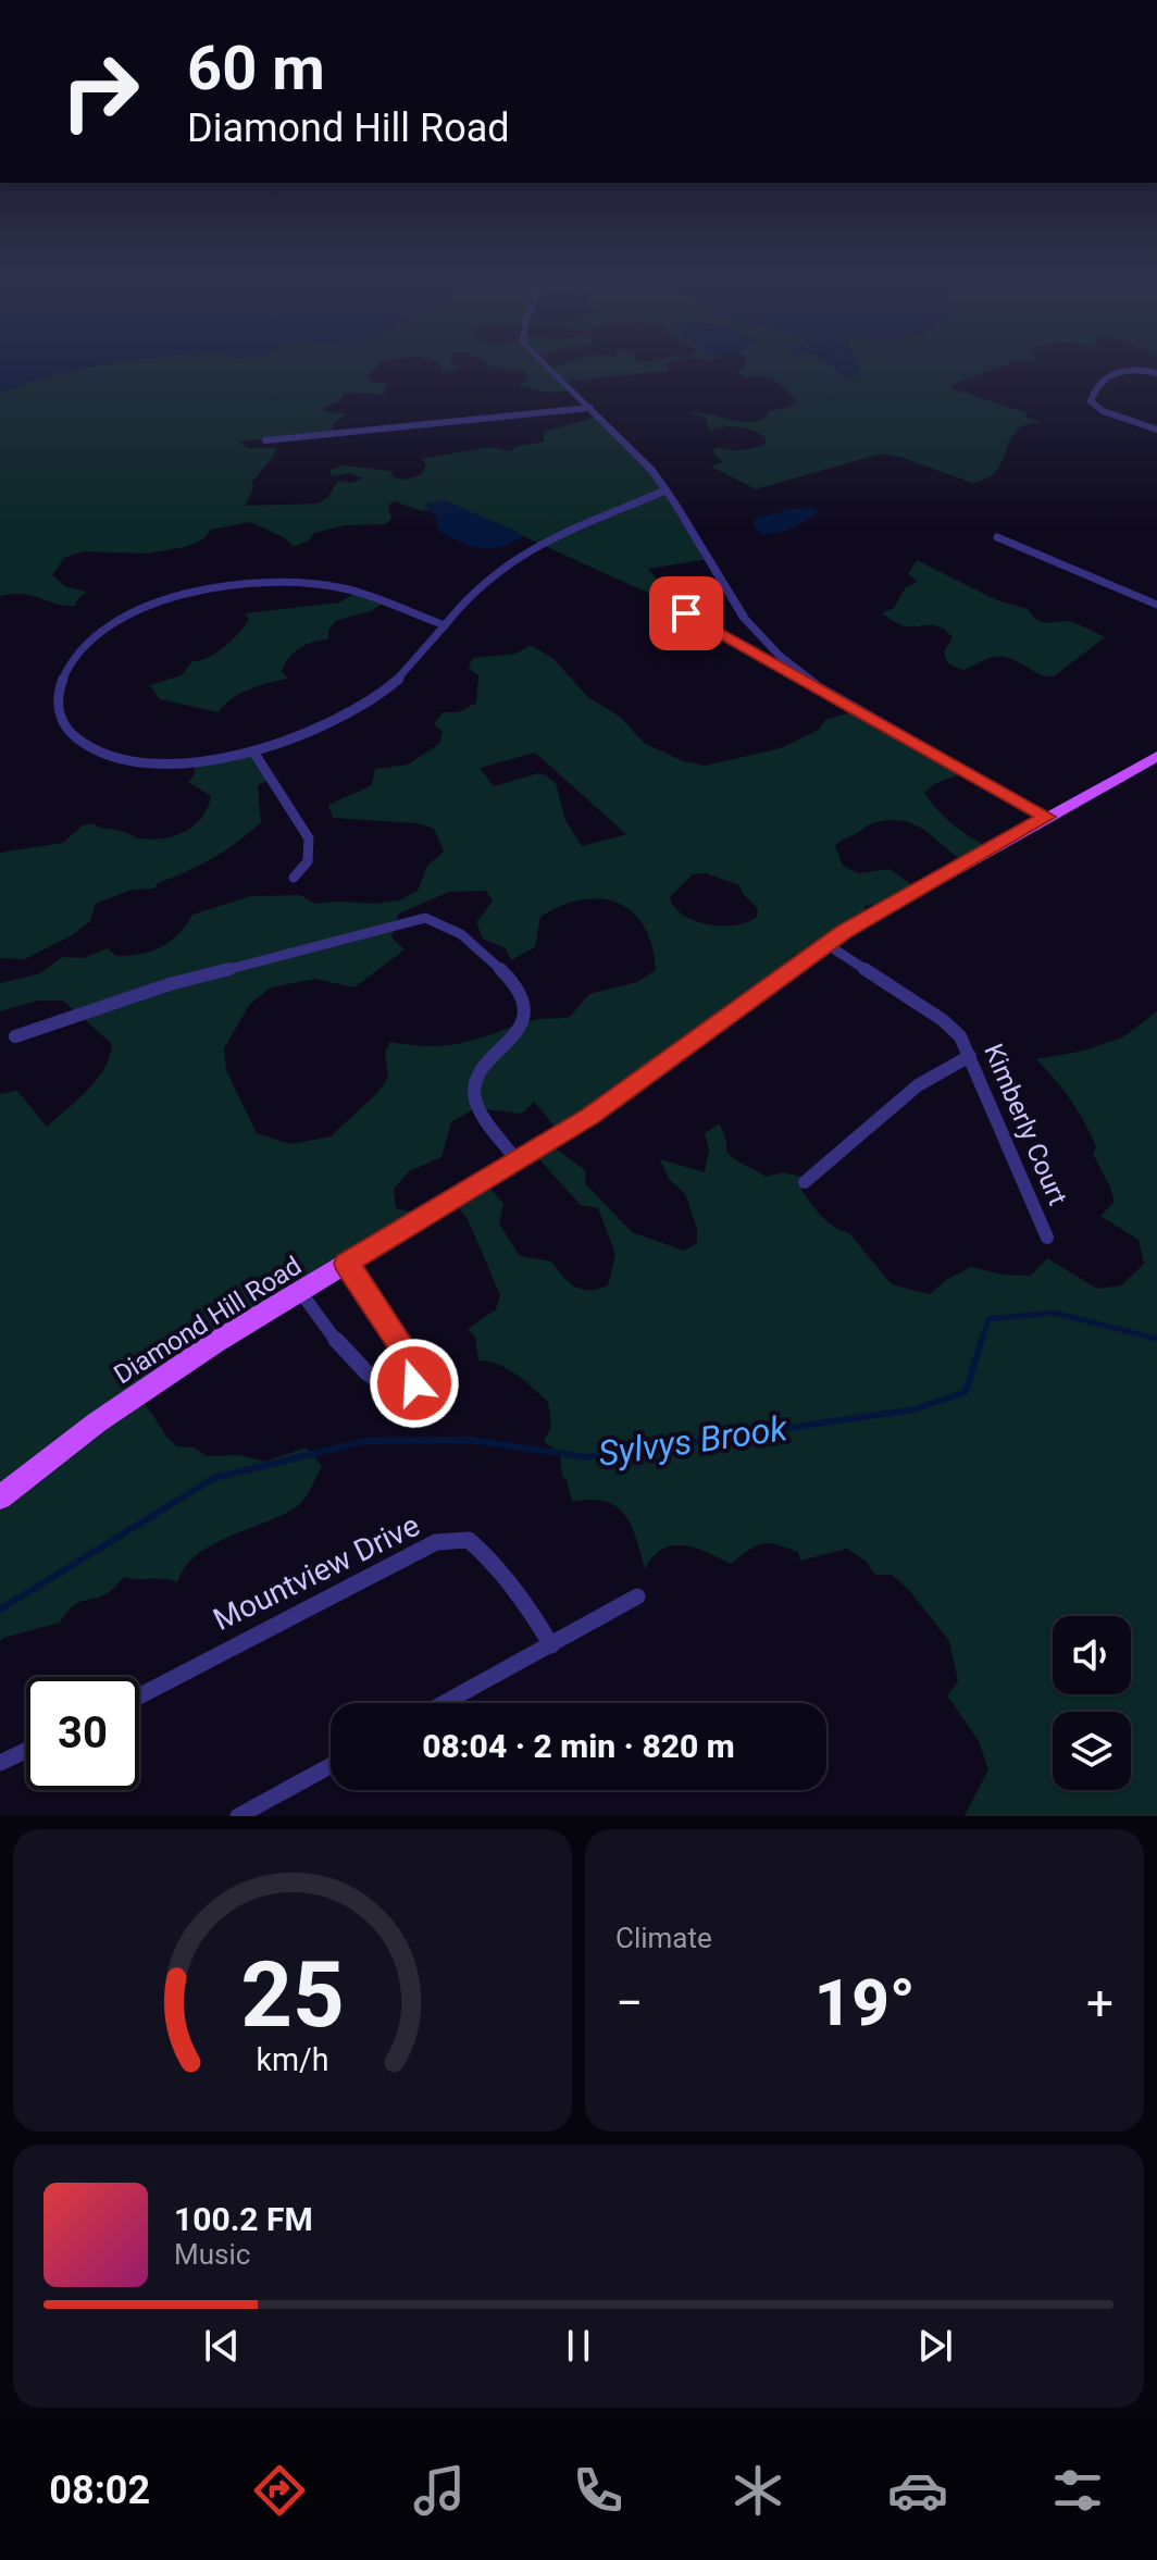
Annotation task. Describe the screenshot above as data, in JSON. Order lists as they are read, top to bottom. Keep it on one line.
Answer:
{"streets":{"main road":["Diamond Hill Road"],"street":["Kimberly Court","Mountview Drive"]},"crossings":[["Kimberly Court","Diamond Hill Road"]],"water":["Sylvys Brook"],"page":{"turn":["60 m","Diamond Hill Road"],"limit":"30","trip":"08:04 · 2 min · 820 m","tile":"Climate","heat":["−","19°","+"],"song":["100.2 FM","Music"],"tabs":"08:02","gauge":["25","km/h"]}}
